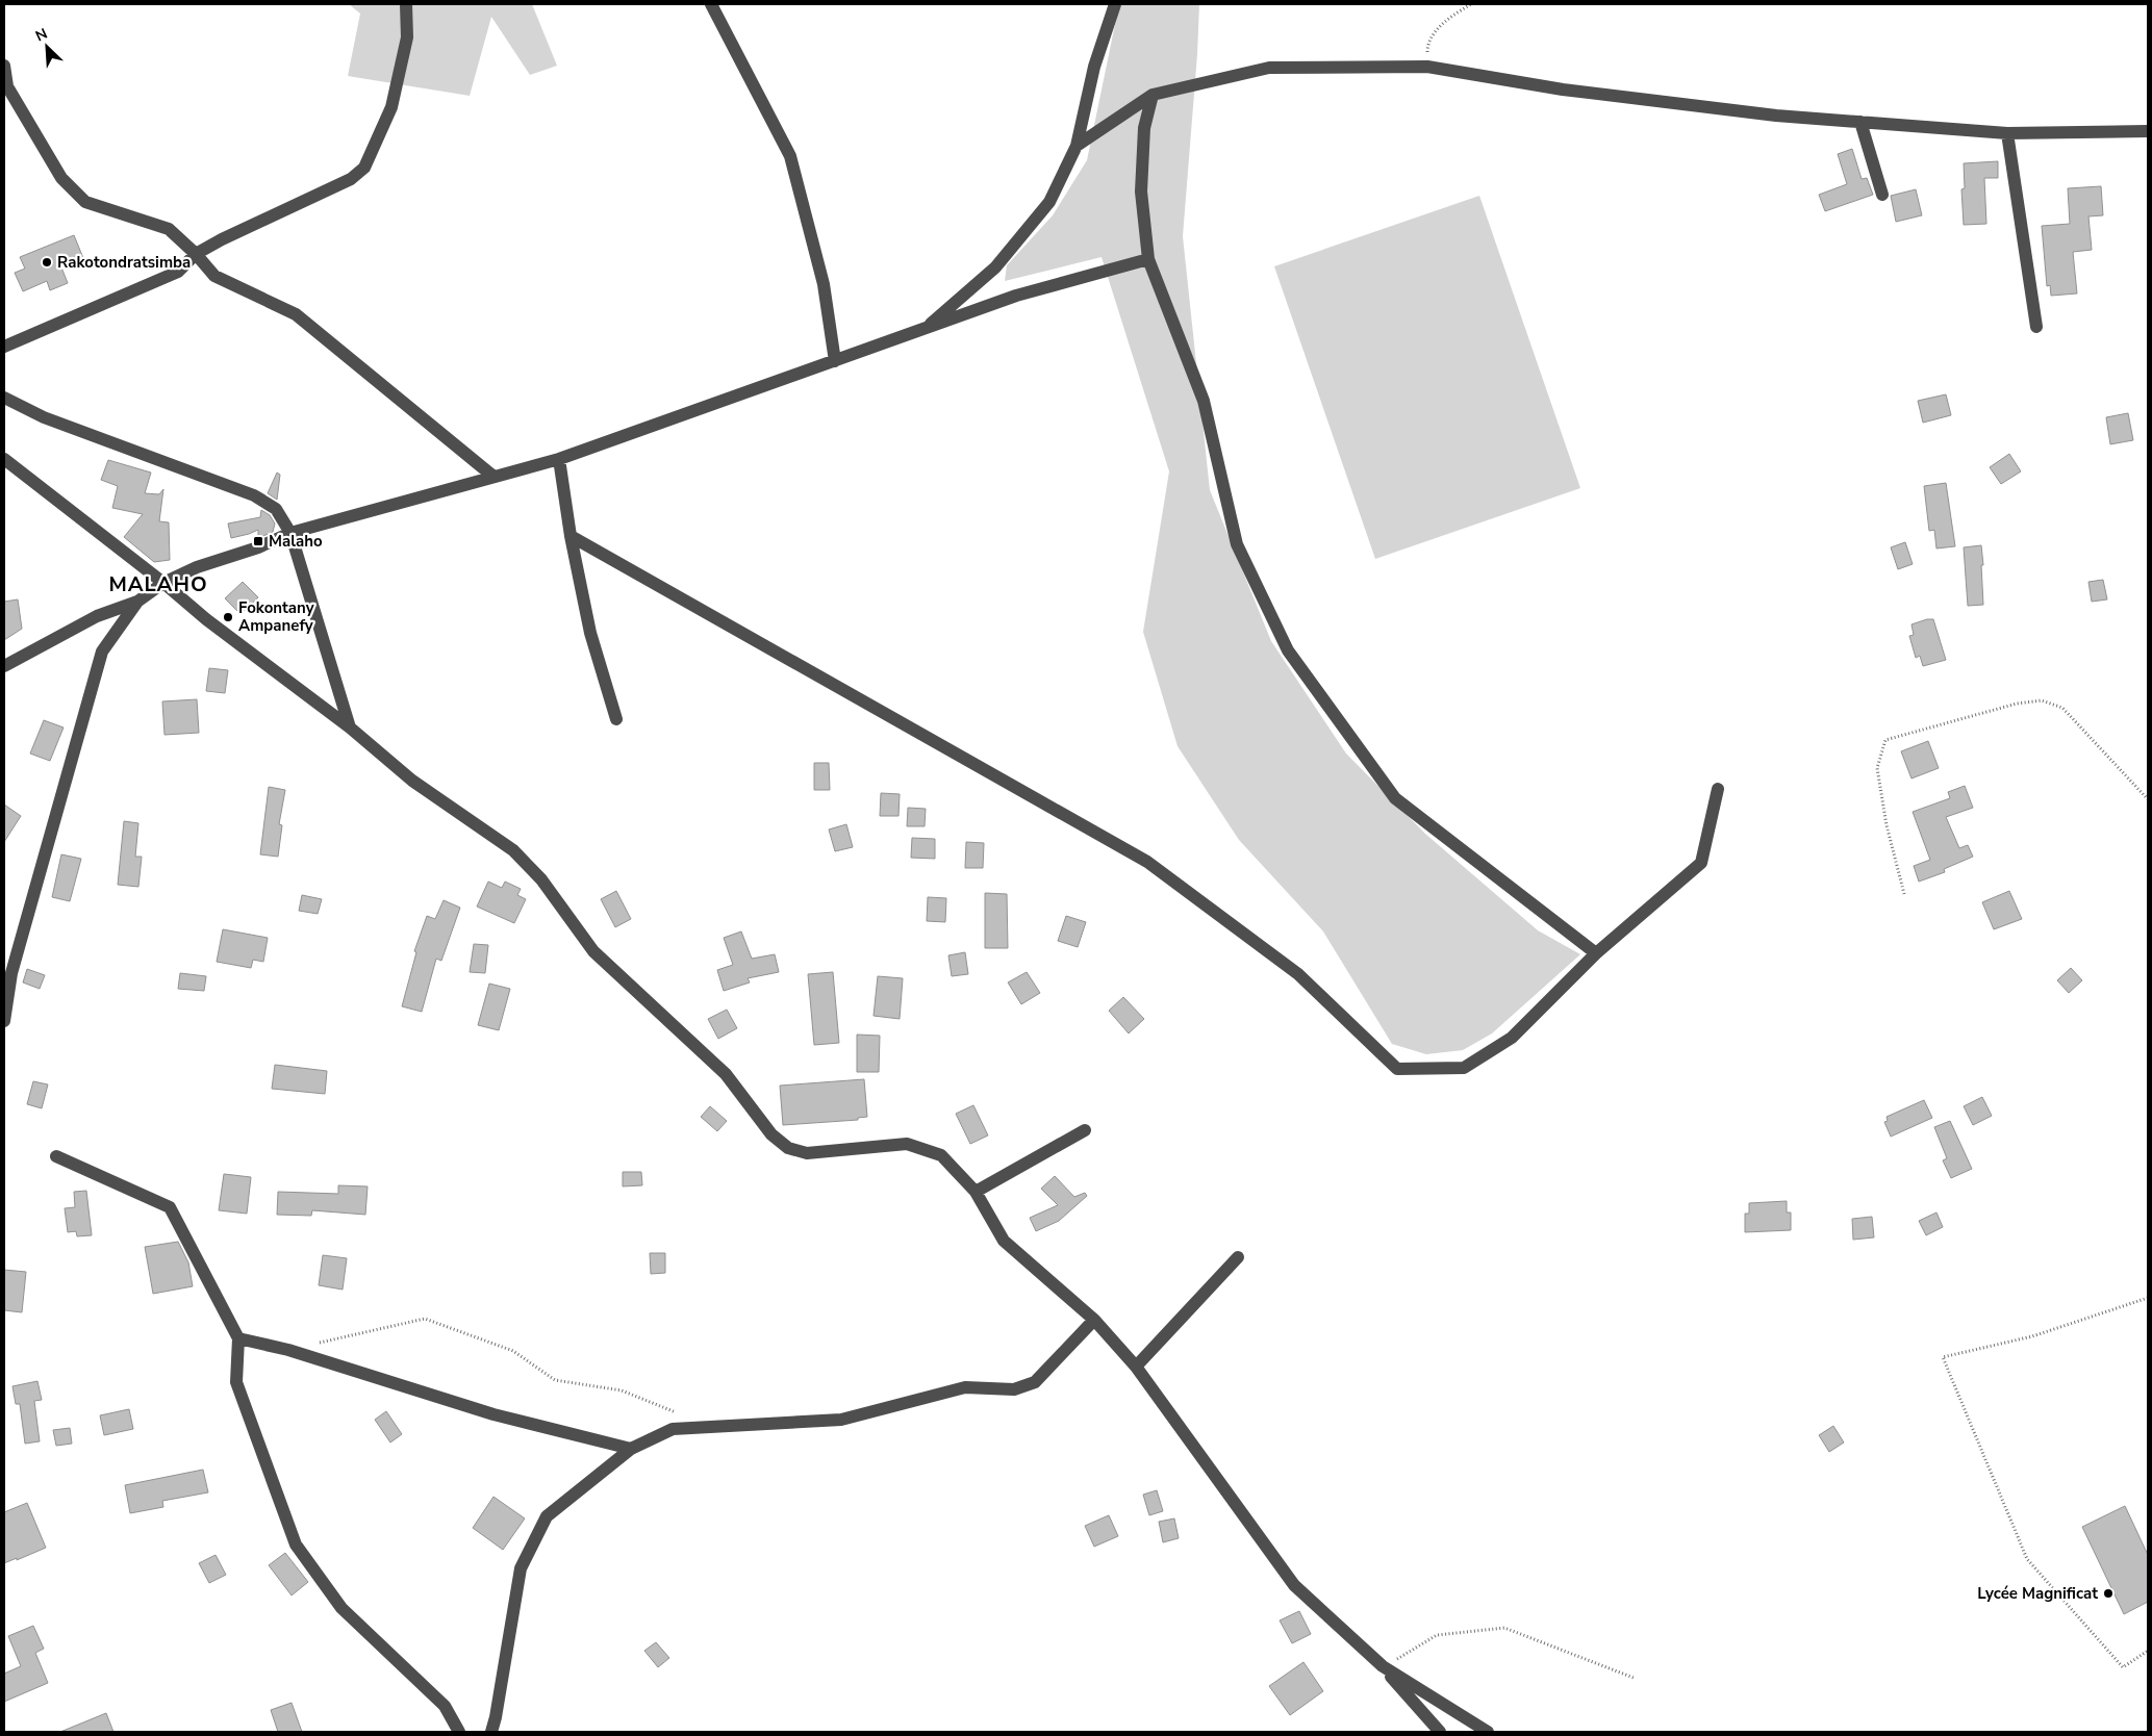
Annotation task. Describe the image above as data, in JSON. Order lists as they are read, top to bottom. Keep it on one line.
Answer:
{"districts":["MALAHO"],"places":{"other":["Rakotondratsimba","Fokontany Ampanefy","Lycée Magnificat"],"transit":["Malaho"]},"north":"top left"}
